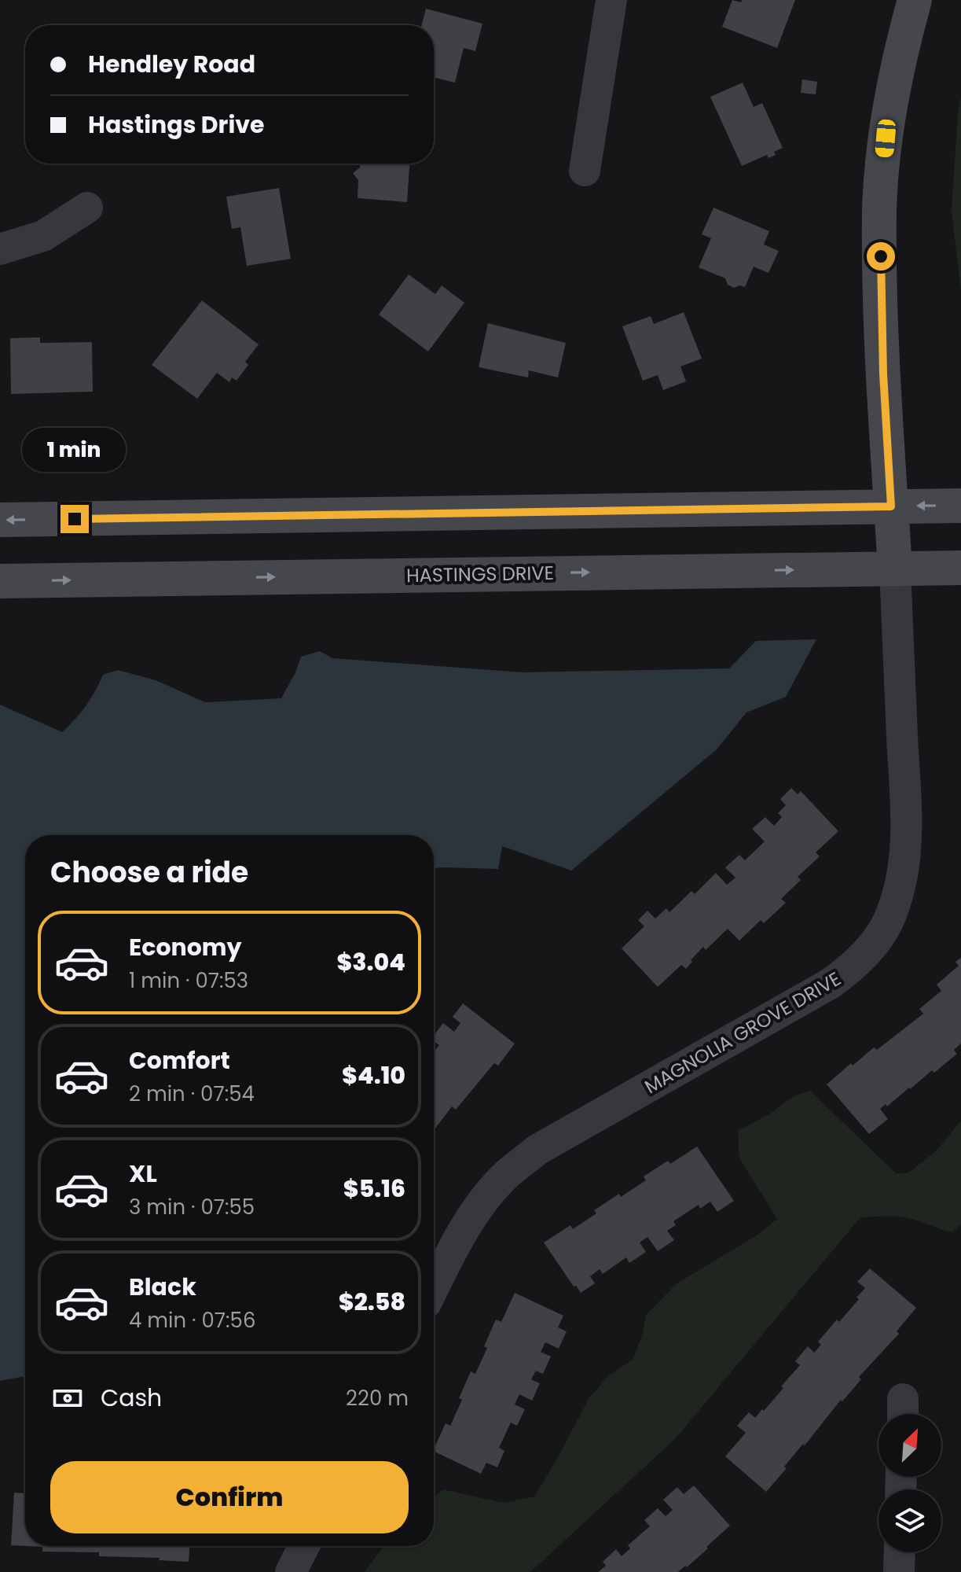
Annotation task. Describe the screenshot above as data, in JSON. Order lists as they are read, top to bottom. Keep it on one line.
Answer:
{"streets":{"street":["HASTINGS DRIVE","MAGNOLIA GROVE DRIVE"]},"crossings":[["HASTINGS DRIVE","MAGNOLIA GROVE DRIVE"]],"north":"top right","page":{"banner":["Hendley Road","Hastings Drive"],"bubble":"1 min","heading":"Choose a ride","list":[{"name":"Economy","note":"1 min · 07:53","value":"$3.04"},{"name":"Comfort","note":"2 min · 07:54","value":"$4.10"},{"name":"XL","note":"3 min · 07:55","value":"$5.16"},{"name":"Black","note":"4 min · 07:56","value":"$2.58"}],"pay":["Cash","220 m"],"buttons":"Confirm"}}
